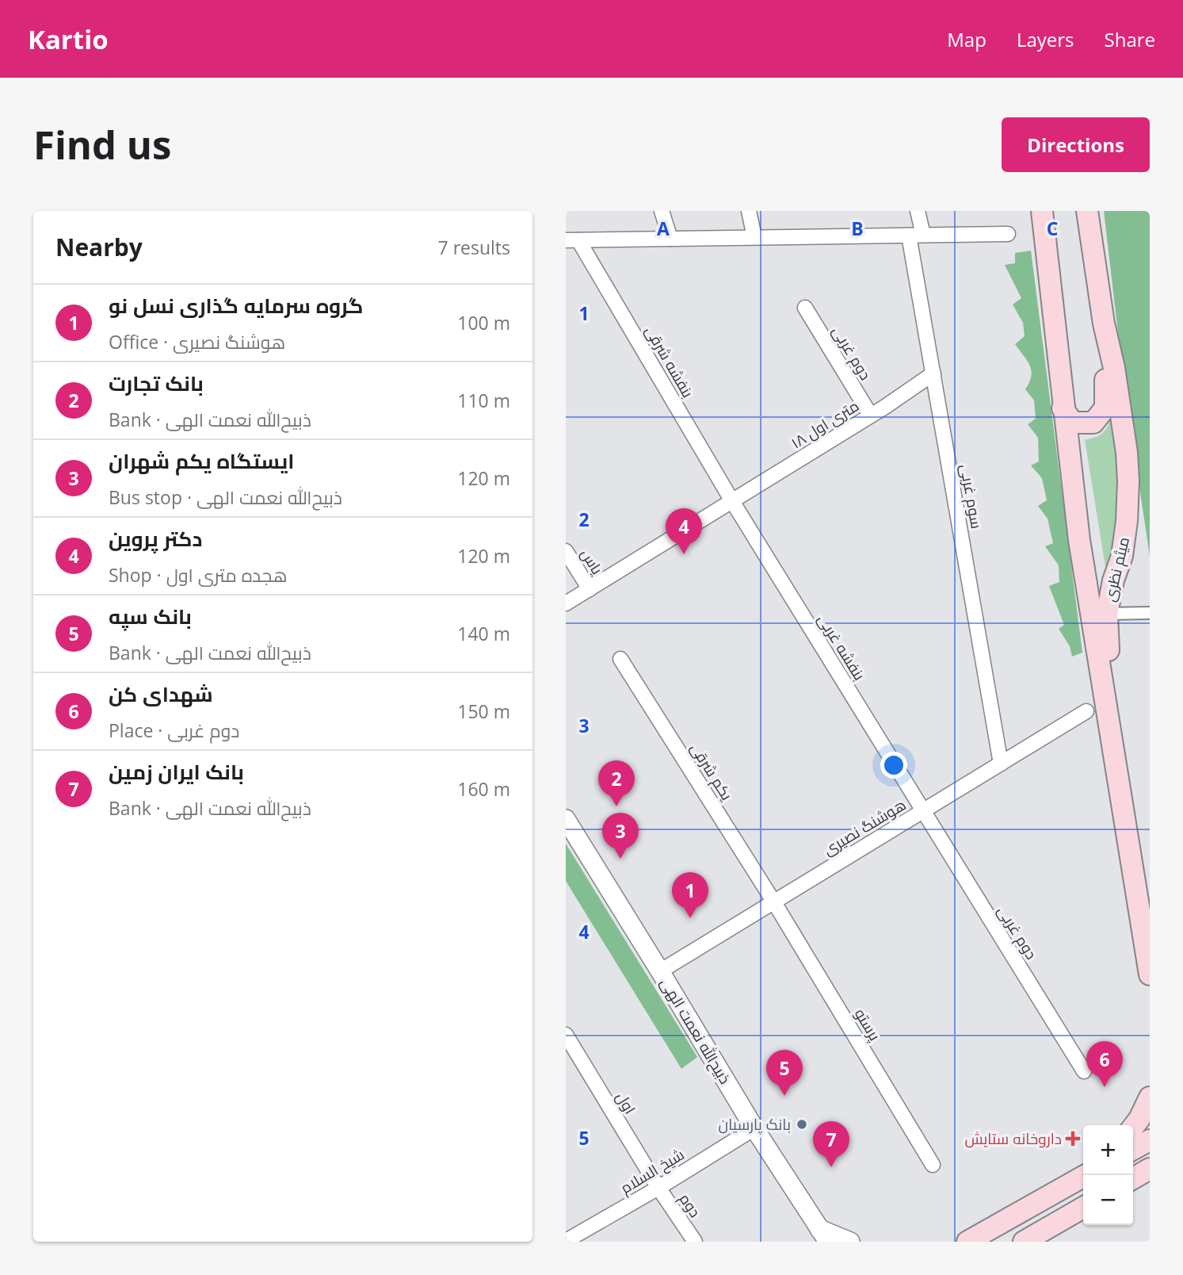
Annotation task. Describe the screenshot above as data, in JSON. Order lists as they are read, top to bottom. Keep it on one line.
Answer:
{"streets":{"main road":["میثم نظری"],"street":["دوم غربی","بنفشه شرقی","۱۸ متری اول","سوم غربی","یاس","بنفشه غربی","یکم شرقی","هوشنگ نصیری","پرستو","ذبیح‌الله نعمت الهی","اول","شیخ السلام","دوم"]},"crossings":[["دوم غربی","۱۸ متری اول"],["دوم غربی","بنفشه غربی"],["دوم غربی","هوشنگ نصیری"],["بنفشه شرقی","۱۸ متری اول"],["بنفشه شرقی","بنفشه غربی"],["۱۸ متری اول","سوم غربی"],["۱۸ متری اول","یاس"],["۱۸ متری اول","بنفشه غربی"],["سوم غربی","هوشنگ نصیری"],["بنفشه غربی","هوشنگ نصیری"],["یکم شرقی","هوشنگ نصیری"],["یکم شرقی","پرستو"],["هوشنگ نصیری","پرستو"],["هوشنگ نصیری","ذبیح‌الله نعمت الهی"],["ذبیح‌الله نعمت الهی","شیخ السلام"],["اول","شیخ السلام"],["اول","دوم"],["شیخ السلام","دوم"]],"places":{"other":["بانک پارسیان"],"health":["داروخانه ستایش"]},"page":{"header":"Kartio","nav":["Map","Layers","Share"],"buttons":"Directions","title":"Find us","heading":["Nearby","7 results"],"list":[{"mark":"1","name":"گروه سرمایه گذاری نسل نو","note":"Office · هوشنگ نصیری","value":"100 m"},{"mark":"2","name":"بانک تجارت","note":"Bank · ذبیح‌الله نعمت الهی","value":"110 m"},{"mark":"3","name":"ایستگاه یکم شهران","note":"Bus stop · ذبیح‌الله نعمت الهی","value":"120 m"},{"mark":"4","name":"دکتر پروین","note":"Shop · هجده متری اول","value":"120 m"},{"mark":"5","name":"بانک سپه","note":"Bank · ذبیح‌الله نعمت الهی","value":"140 m"},{"mark":"6","name":"شهدای کن","note":"Place · دوم غربی","value":"150 m"},{"mark":"7","name":"بانک ایران زمین","note":"Bank · ذبیح‌الله نعمت الهی","value":"160 m"}],"pins":["4","2","3","1","6","5","7"],"map_buttons":["+","−"]},"grid":{"columns":["A","B","C"],"rows":["1","2","3","4","5"]}}
